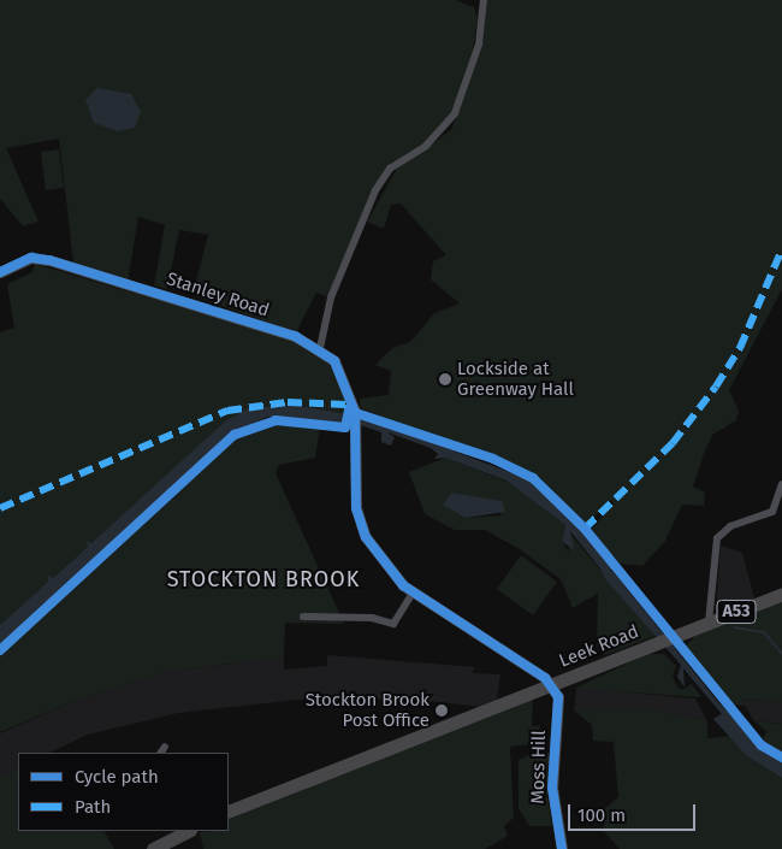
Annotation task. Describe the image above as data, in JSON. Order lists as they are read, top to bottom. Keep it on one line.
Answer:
{"streets":{"highway":["A53","Leek Road"],"street":["Stanley Road","Moss Hill"]},"crossings":[["Leek Road","Moss Hill"]],"districts":["STOCKTON BROOK"],"places":["Lockside at Greenway Hall","Stockton Brook Post Office"],"legend":["Cycle path","Path"],"scale_bar":"100 m"}
